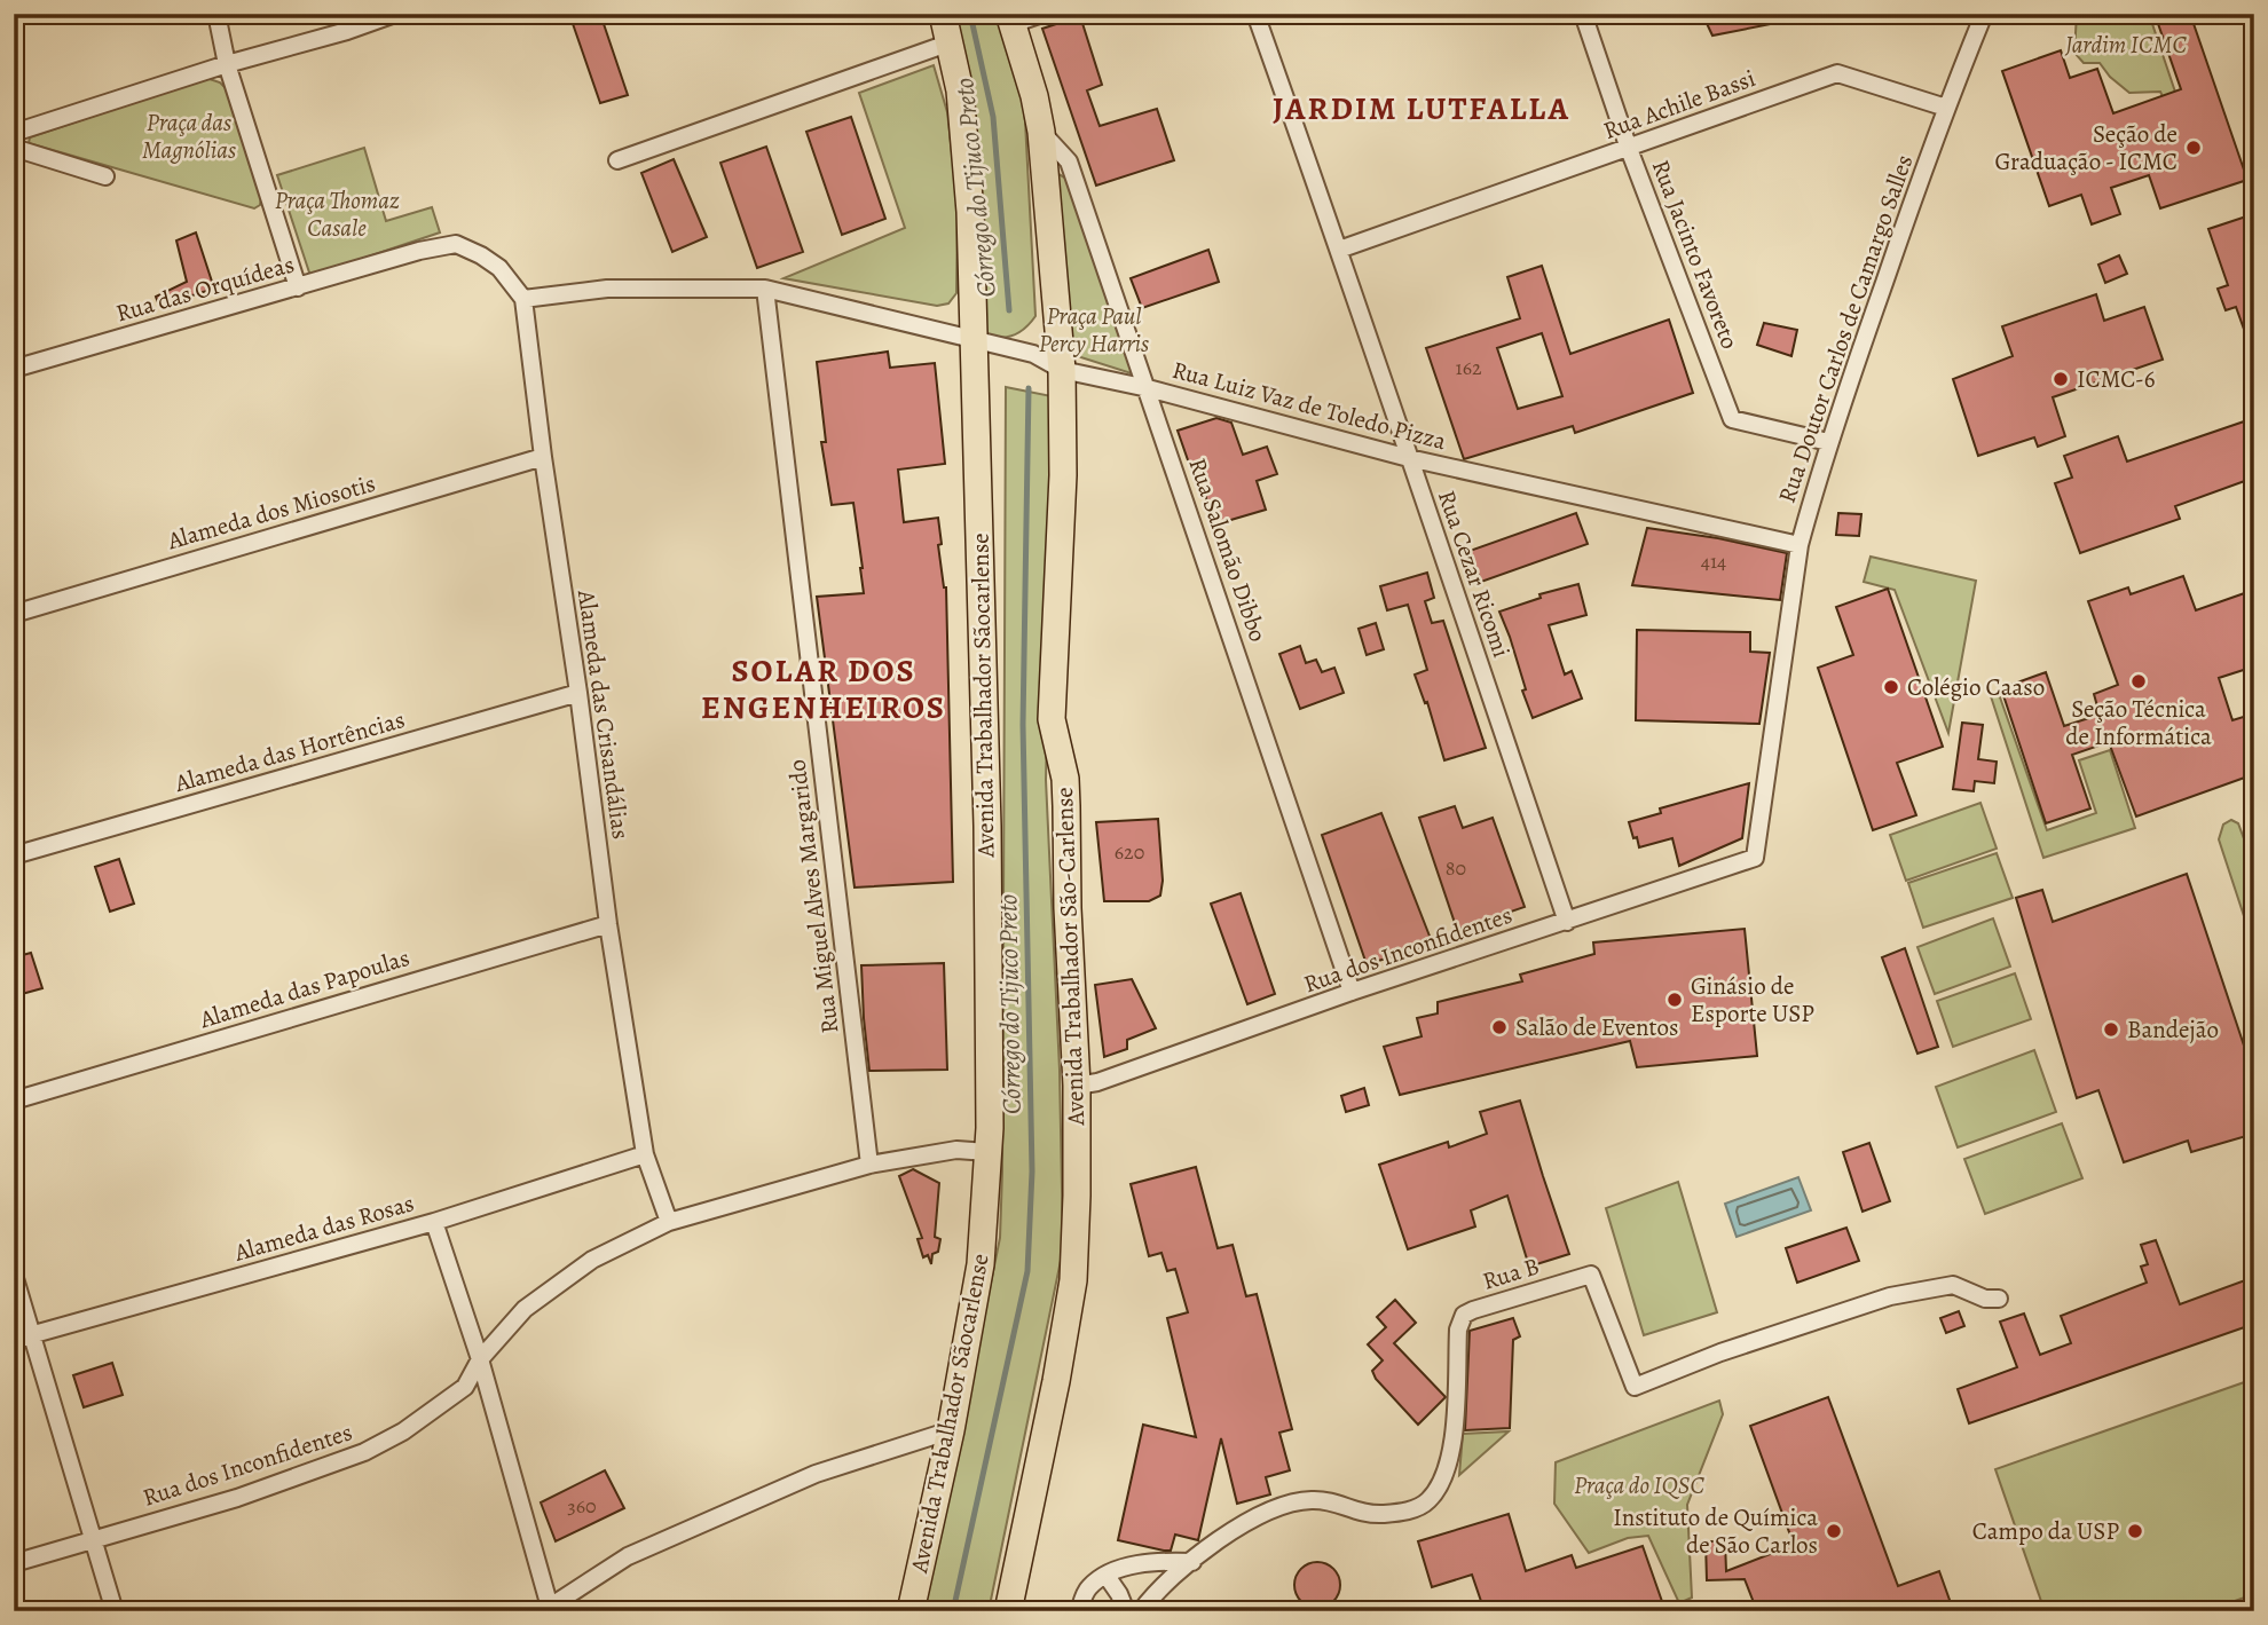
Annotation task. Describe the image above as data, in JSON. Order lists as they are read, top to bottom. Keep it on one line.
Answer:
{"streets":{"main road":["Avenida Trabalhador Sãocarlense","Avenida Trabalhador São-Carlense"],"street":["Rua Achile Bassi","Rua Jacinto Favoreto","Rua das Orquídeas","Rua Doutor Carlos de Camargo Salles","Rua Luiz Vaz de Toledo Pizza","Alameda dos Miosotis","Rua Salomão Dibbo","Rua Cezar Ricomi","Alameda das Crisandálias","Alameda das Hortências","Rua Miguel Alves Margarido","Rua dos Inconfidentes","Alameda das Papoulas","Alameda das Rosas","Rua B"]},"crossings":[["Rua Achile Bassi","Rua Jacinto Favoreto"],["Rua Achile Bassi","Rua Doutor Carlos de Camargo Salles"],["Rua Achile Bassi","Rua Cezar Ricomi"],["Rua Jacinto Favoreto","Rua Doutor Carlos de Camargo Salles"],["Rua das Orquídeas","Rua Luiz Vaz de Toledo Pizza"],["Rua das Orquídeas","Alameda das Crisandálias"],["Rua Doutor Carlos de Camargo Salles","Rua Luiz Vaz de Toledo Pizza"],["Rua Doutor Carlos de Camargo Salles","Rua dos Inconfidentes"],["Rua Luiz Vaz de Toledo Pizza","Rua Salomão Dibbo"],["Rua Luiz Vaz de Toledo Pizza","Rua Cezar Ricomi"],["Rua Luiz Vaz de Toledo Pizza","Avenida Trabalhador Sãocarlense"],["Rua Luiz Vaz de Toledo Pizza","Alameda das Crisandálias"],["Rua Luiz Vaz de Toledo Pizza","Rua Miguel Alves Margarido"],["Rua Luiz Vaz de Toledo Pizza","Avenida Trabalhador São-Carlense"],["Alameda dos Miosotis","Alameda das Crisandálias"],["Rua Salomão Dibbo","Rua dos Inconfidentes"],["Rua Salomão Dibbo","Avenida Trabalhador São-Carlense"],["Rua Cezar Ricomi","Rua dos Inconfidentes"],["Avenida Trabalhador Sãocarlense","Rua dos Inconfidentes"],["Alameda das Crisandálias","Alameda das Hortências"],["Alameda das Crisandálias","Rua dos Inconfidentes"],["Alameda das Crisandálias","Alameda das Papoulas"],["Alameda das Crisandálias","Alameda das Rosas"],["Rua Miguel Alves Margarido","Rua dos Inconfidentes"],["Rua dos Inconfidentes","Avenida Trabalhador São-Carlense"]],"districts":["JARDIM LUTFALLA","SOLAR DOS ENGENHEIROS"],"water":["Córrego do Tijuco Preto"],"parks":["Jardim ICMC","Praça das Magnólias","Praça Thomaz Casale","Praça Paul Percy Harris","Praça do IQSC"],"places":["Seção de Graduação - ICMC","ICMC-6","Seção Técnica de Informática","Colégio Caaso","Ginásio de Esporte USP","Salão de Eventos","Bandejão","Instituto de Química de São Carlos","Campo da USP"],"house_numbers":["162","414","620","80","360"]}
